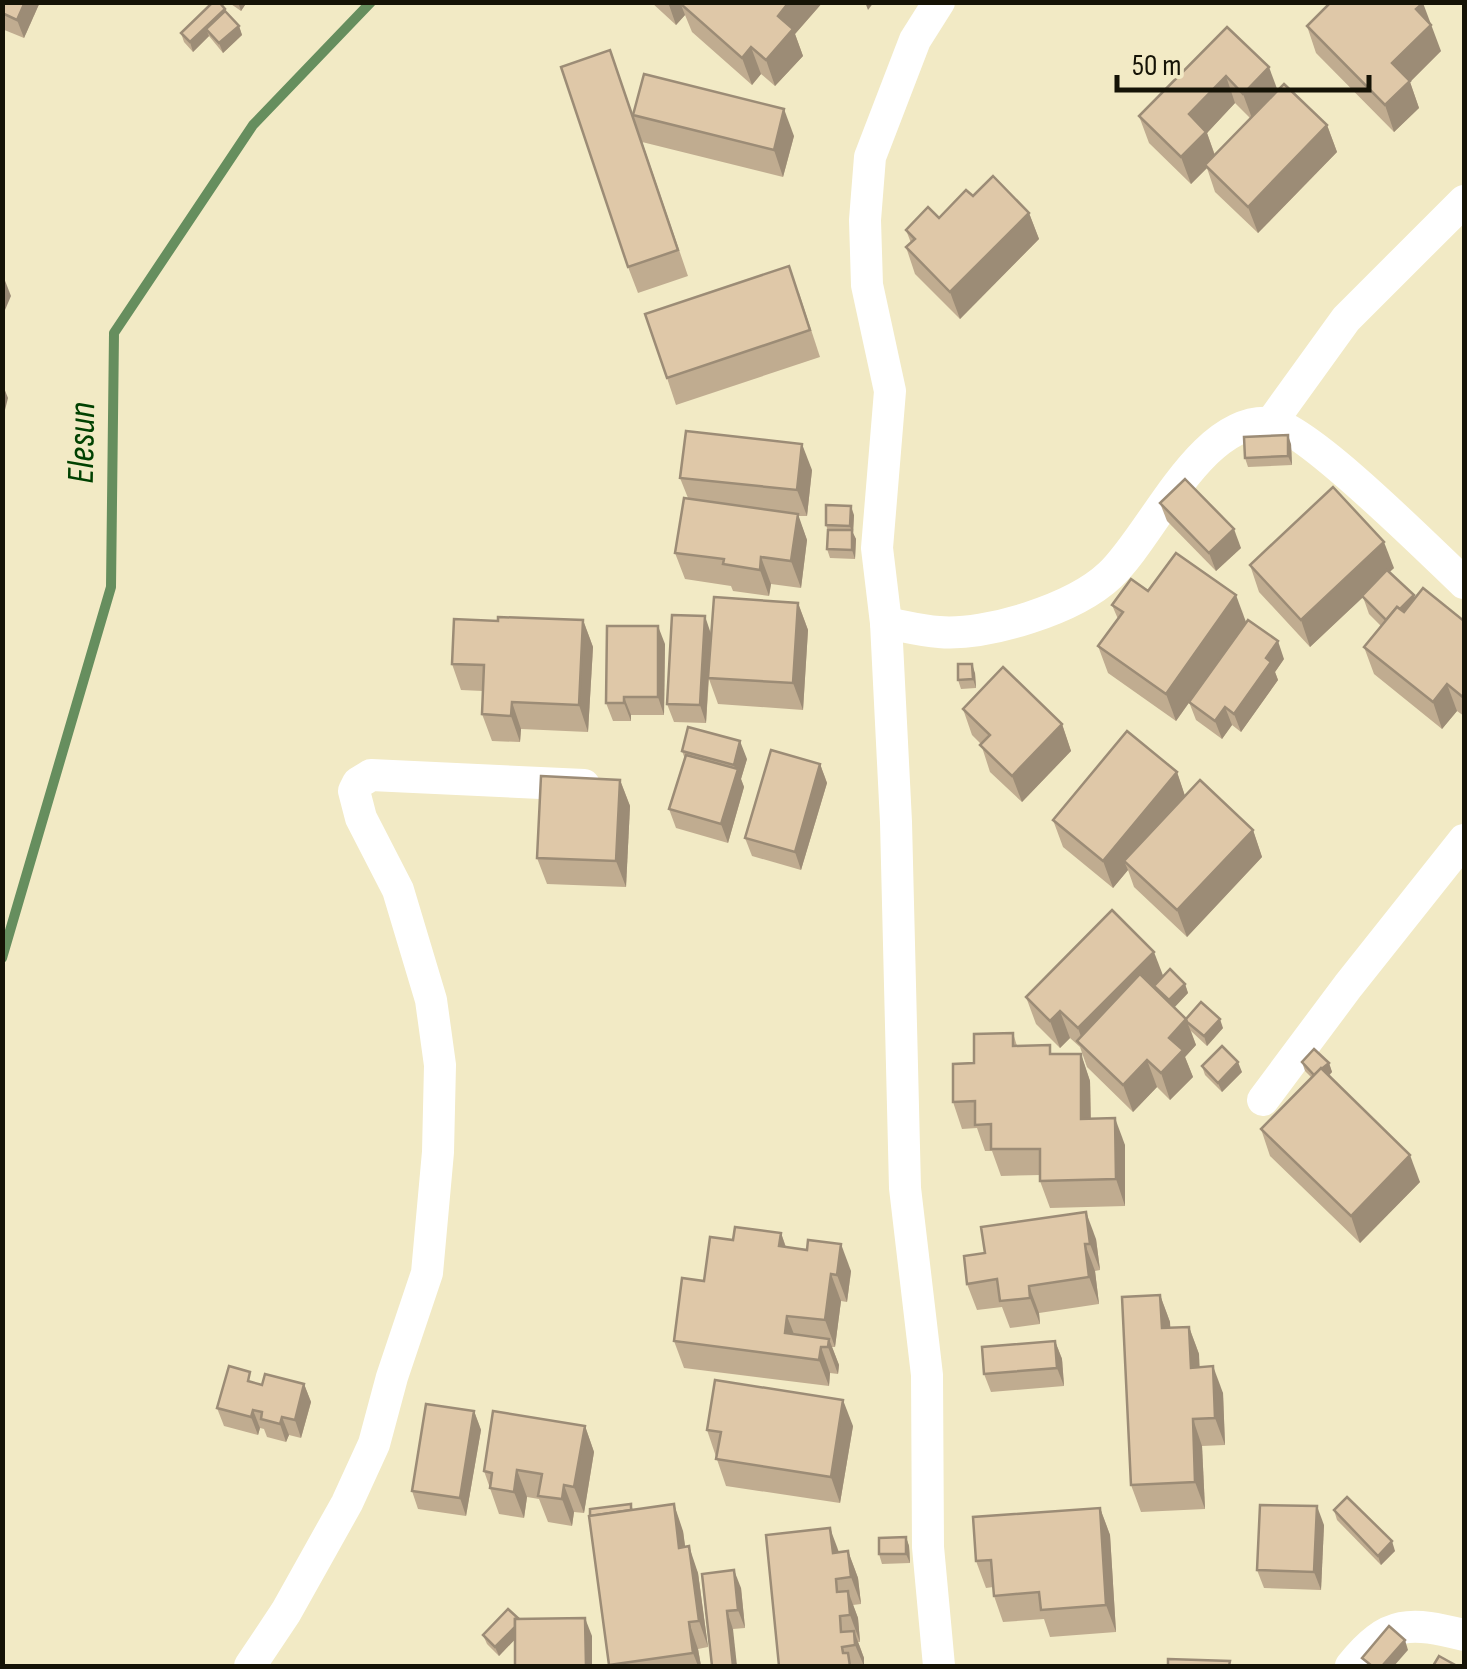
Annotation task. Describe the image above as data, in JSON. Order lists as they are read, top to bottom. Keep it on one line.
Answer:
{"water":["Elesun"],"scale_bar":"50 m"}
